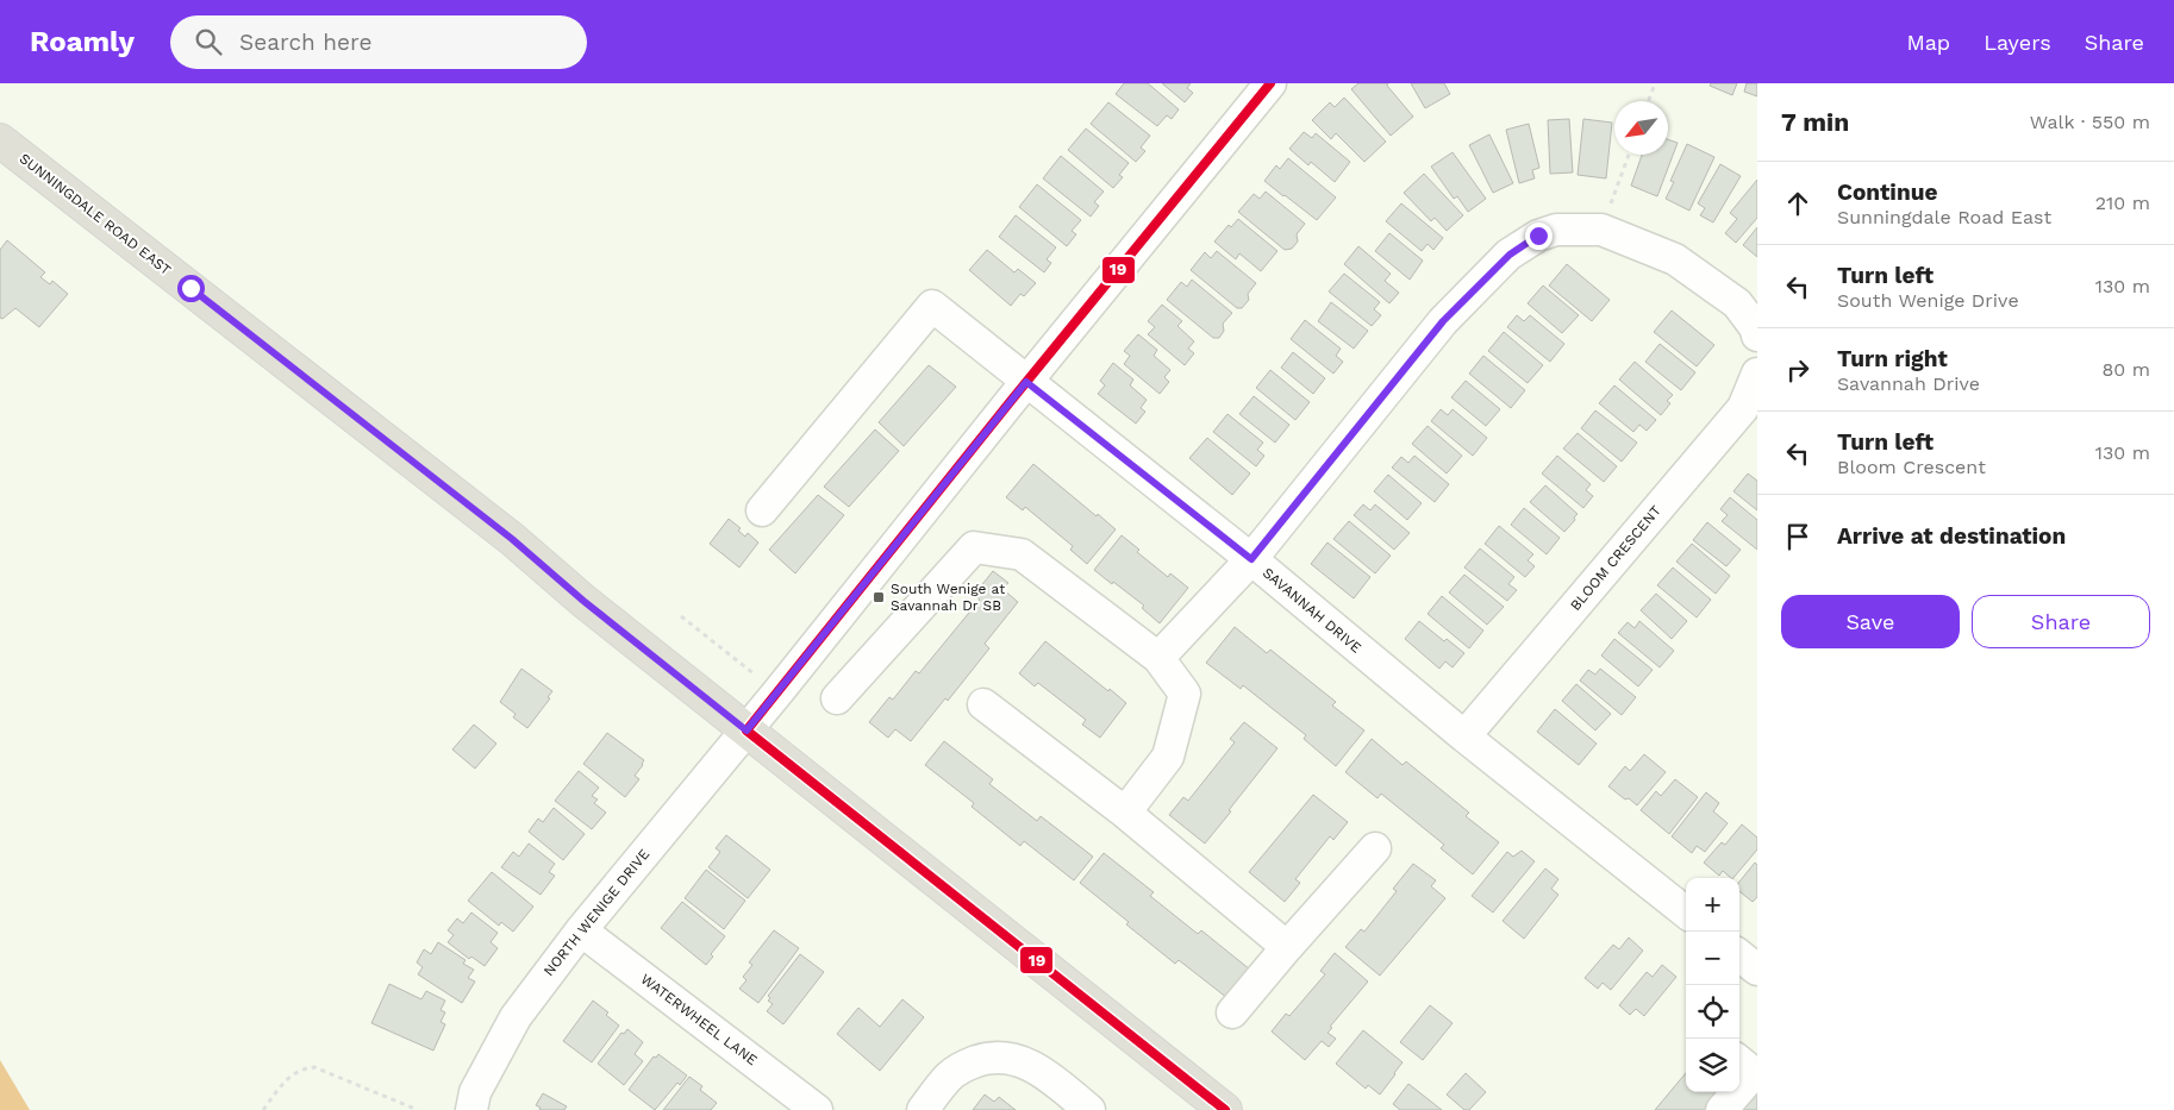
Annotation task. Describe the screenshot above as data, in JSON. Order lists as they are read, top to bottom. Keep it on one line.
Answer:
{"streets":{"main road":["SUNNINGDALE ROAD EAST"],"street":["BLOOM CRESCENT","SAVANNAH DRIVE","NORTH WENIGE DRIVE","WATERWHEEL LANE"]},"crossings":[["SUNNINGDALE ROAD EAST","NORTH WENIGE DRIVE"],["BLOOM CRESCENT","SAVANNAH DRIVE"],["SAVANNAH DRIVE","NORTH WENIGE DRIVE"],["NORTH WENIGE DRIVE","WATERWHEEL LANE"]],"places":{"transit":["South Wenige at Savannah Dr SB"]},"lines":["transit line 19"],"north":"bottom left","page":{"header":"Roamly","search":"Search here","nav":["Map","Layers","Share"],"heading":["7 min","Walk · 550 m"],"list":[["Continue","Sunningdale Road East","210 m"],["Turn left","South Wenige Drive","130 m"],["Turn right","Savannah Drive","80 m"],["Turn left","Bloom Crescent","130 m"],"Arrive at destination"],"buttons":["Save","Share"],"map_buttons":["+","−"]}}
